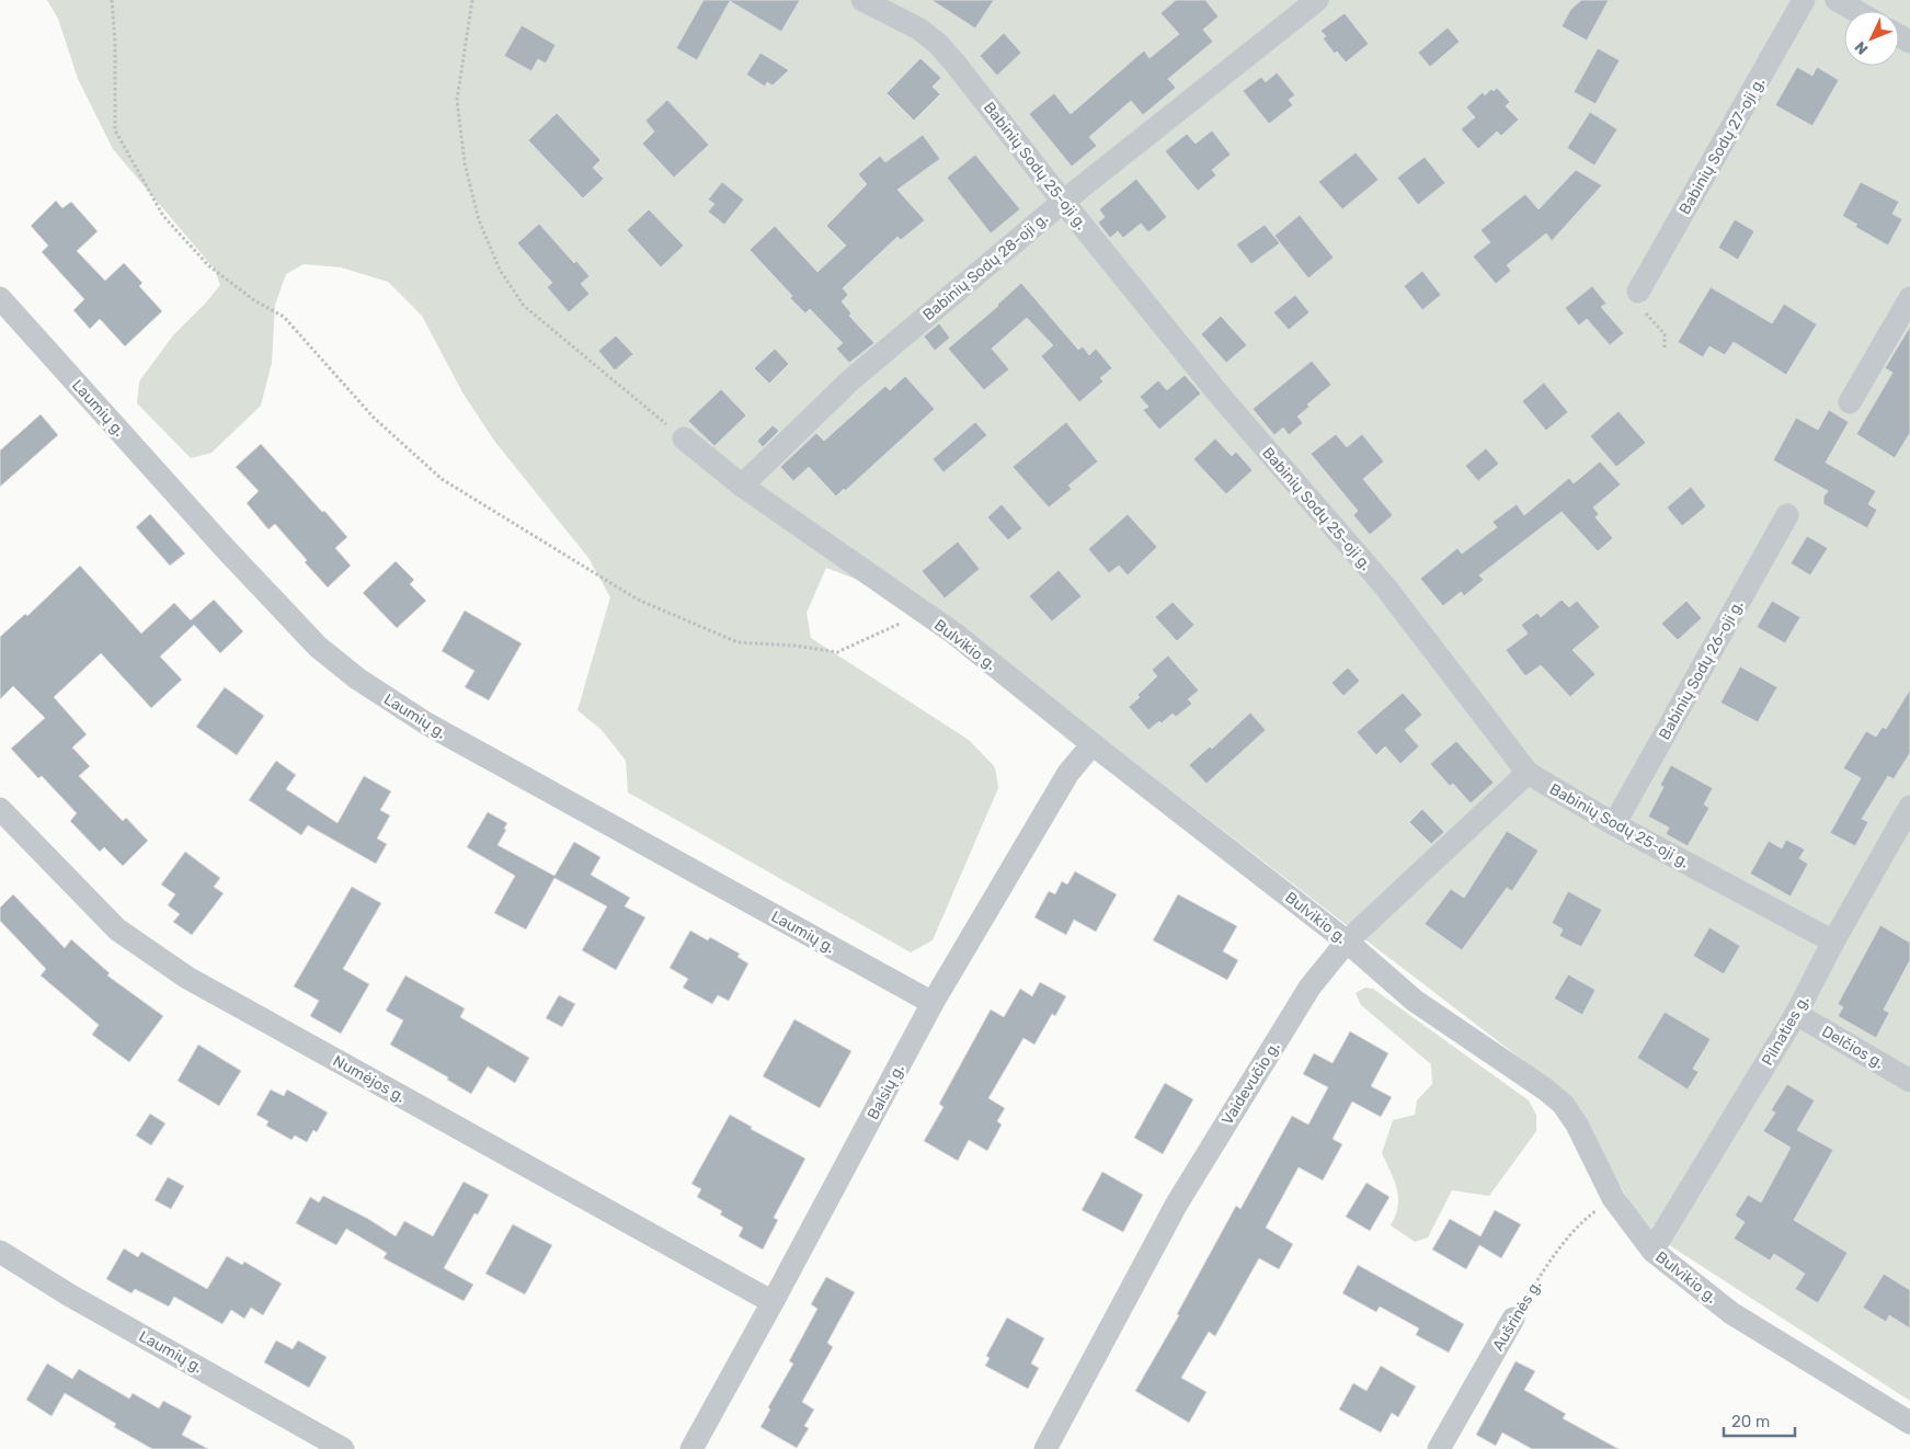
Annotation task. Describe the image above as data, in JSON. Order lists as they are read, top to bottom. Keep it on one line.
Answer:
{"streets":{"street":["Babinių Sodų 27-oji g.","Babinių Sodų 25-oji g.","Babinių Sodų 28-oji g.","Laumių g.","Bulvikio g.","Babinių Sodų 26-oji g.","Pilnaties g.","Delčios g.","Numėjos g.","Vaidevučio g.","Balsių g.","Aušrinės g."]},"crossings":[["Babinių Sodų 25-oji g.","Babinių Sodų 28-oji g."],["Babinių Sodų 25-oji g.","Babinių Sodų 26-oji g."],["Babinių Sodų 25-oji g.","Pilnaties g."],["Babinių Sodų 25-oji g.","Vaidevučio g."],["Babinių Sodų 28-oji g.","Bulvikio g."],["Laumių g.","Balsių g."],["Bulvikio g.","Pilnaties g."],["Bulvikio g.","Vaidevučio g."],["Bulvikio g.","Balsių g."],["Bulvikio g.","Aušrinės g."],["Pilnaties g.","Delčios g."],["Numėjos g.","Balsių g."]],"scale_bar":"20 m","north":"bottom left"}
